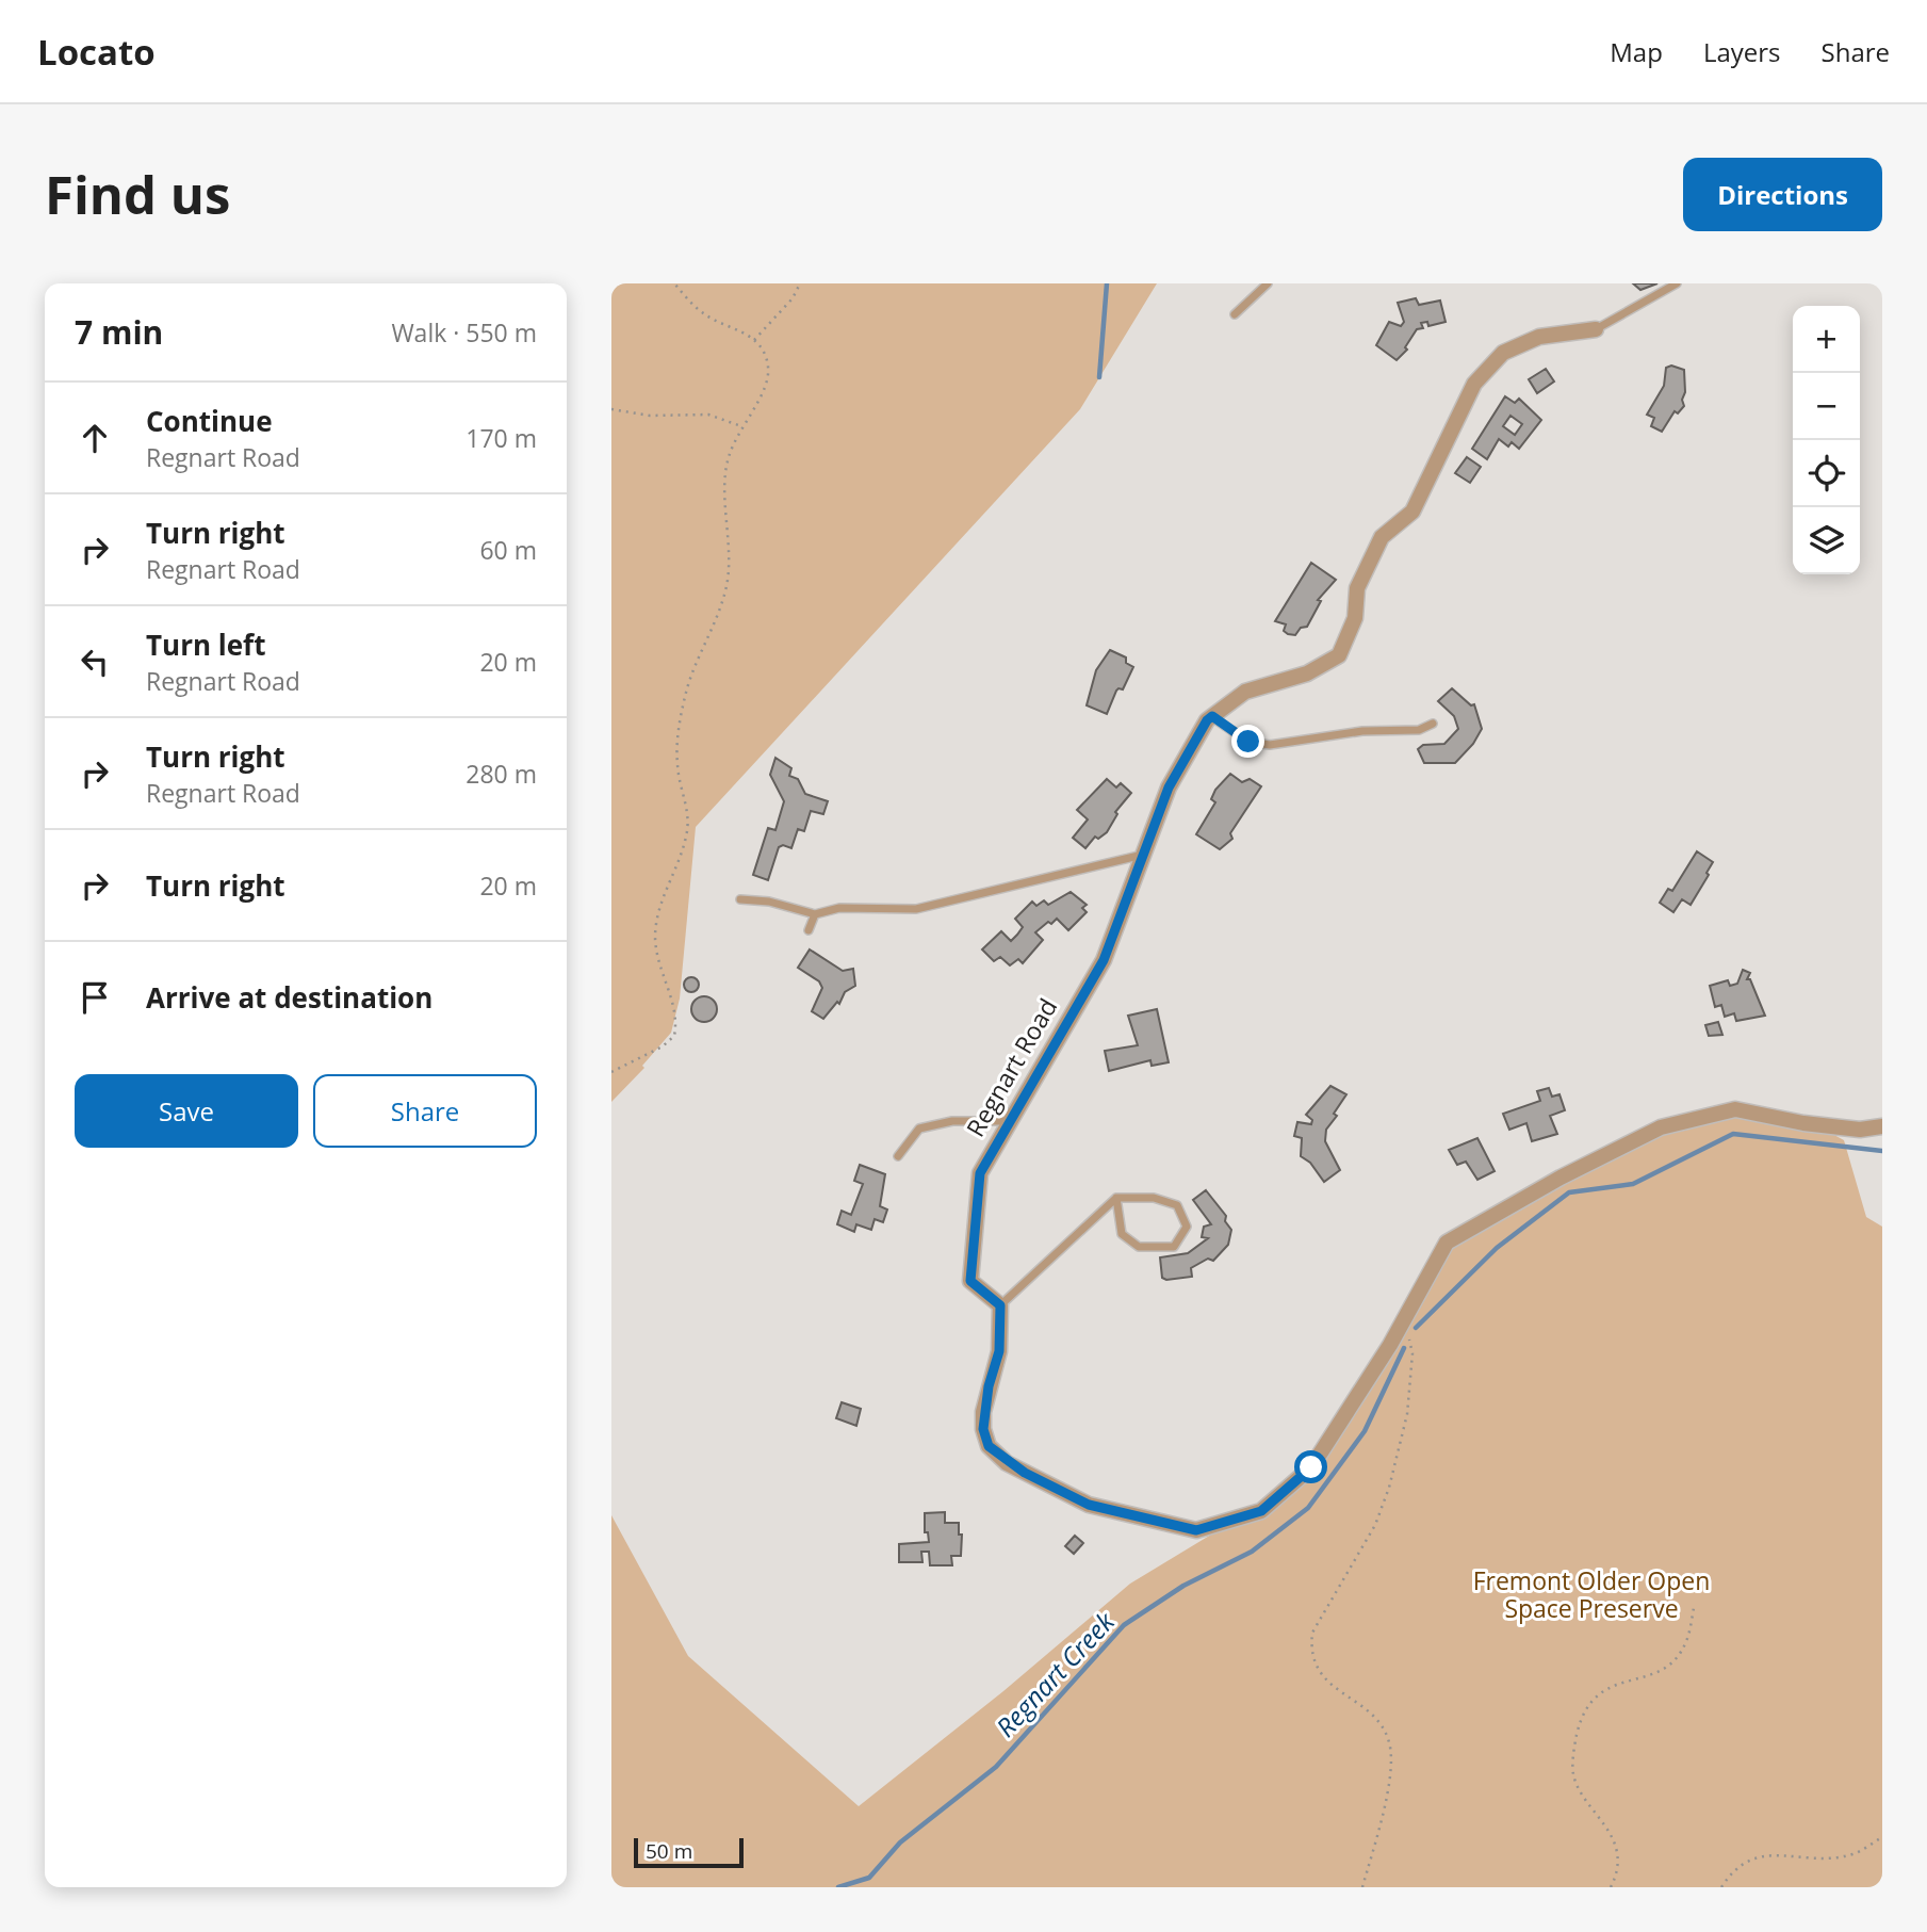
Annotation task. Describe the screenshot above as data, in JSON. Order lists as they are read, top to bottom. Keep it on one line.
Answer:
{"streets":{"street":["Regnart Road"]},"water":["Regnart Creek"],"parks":["Fremont Older Open Space Preserve"],"scale_bar":"50 m","page":{"header":"Locato","nav":["Map","Layers","Share"],"buttons":["Directions",["Save","Share"]],"title":"Find us","heading":["7 min","Walk · 550 m"],"map_buttons":["+","−"],"list":[["Continue","Regnart Road","170 m"],["Turn right","Regnart Road","60 m"],["Turn left","Regnart Road","20 m"],["Turn right","Regnart Road","280 m"],["Turn right","20 m"],"Arrive at destination"],"scale":"50 m"}}
